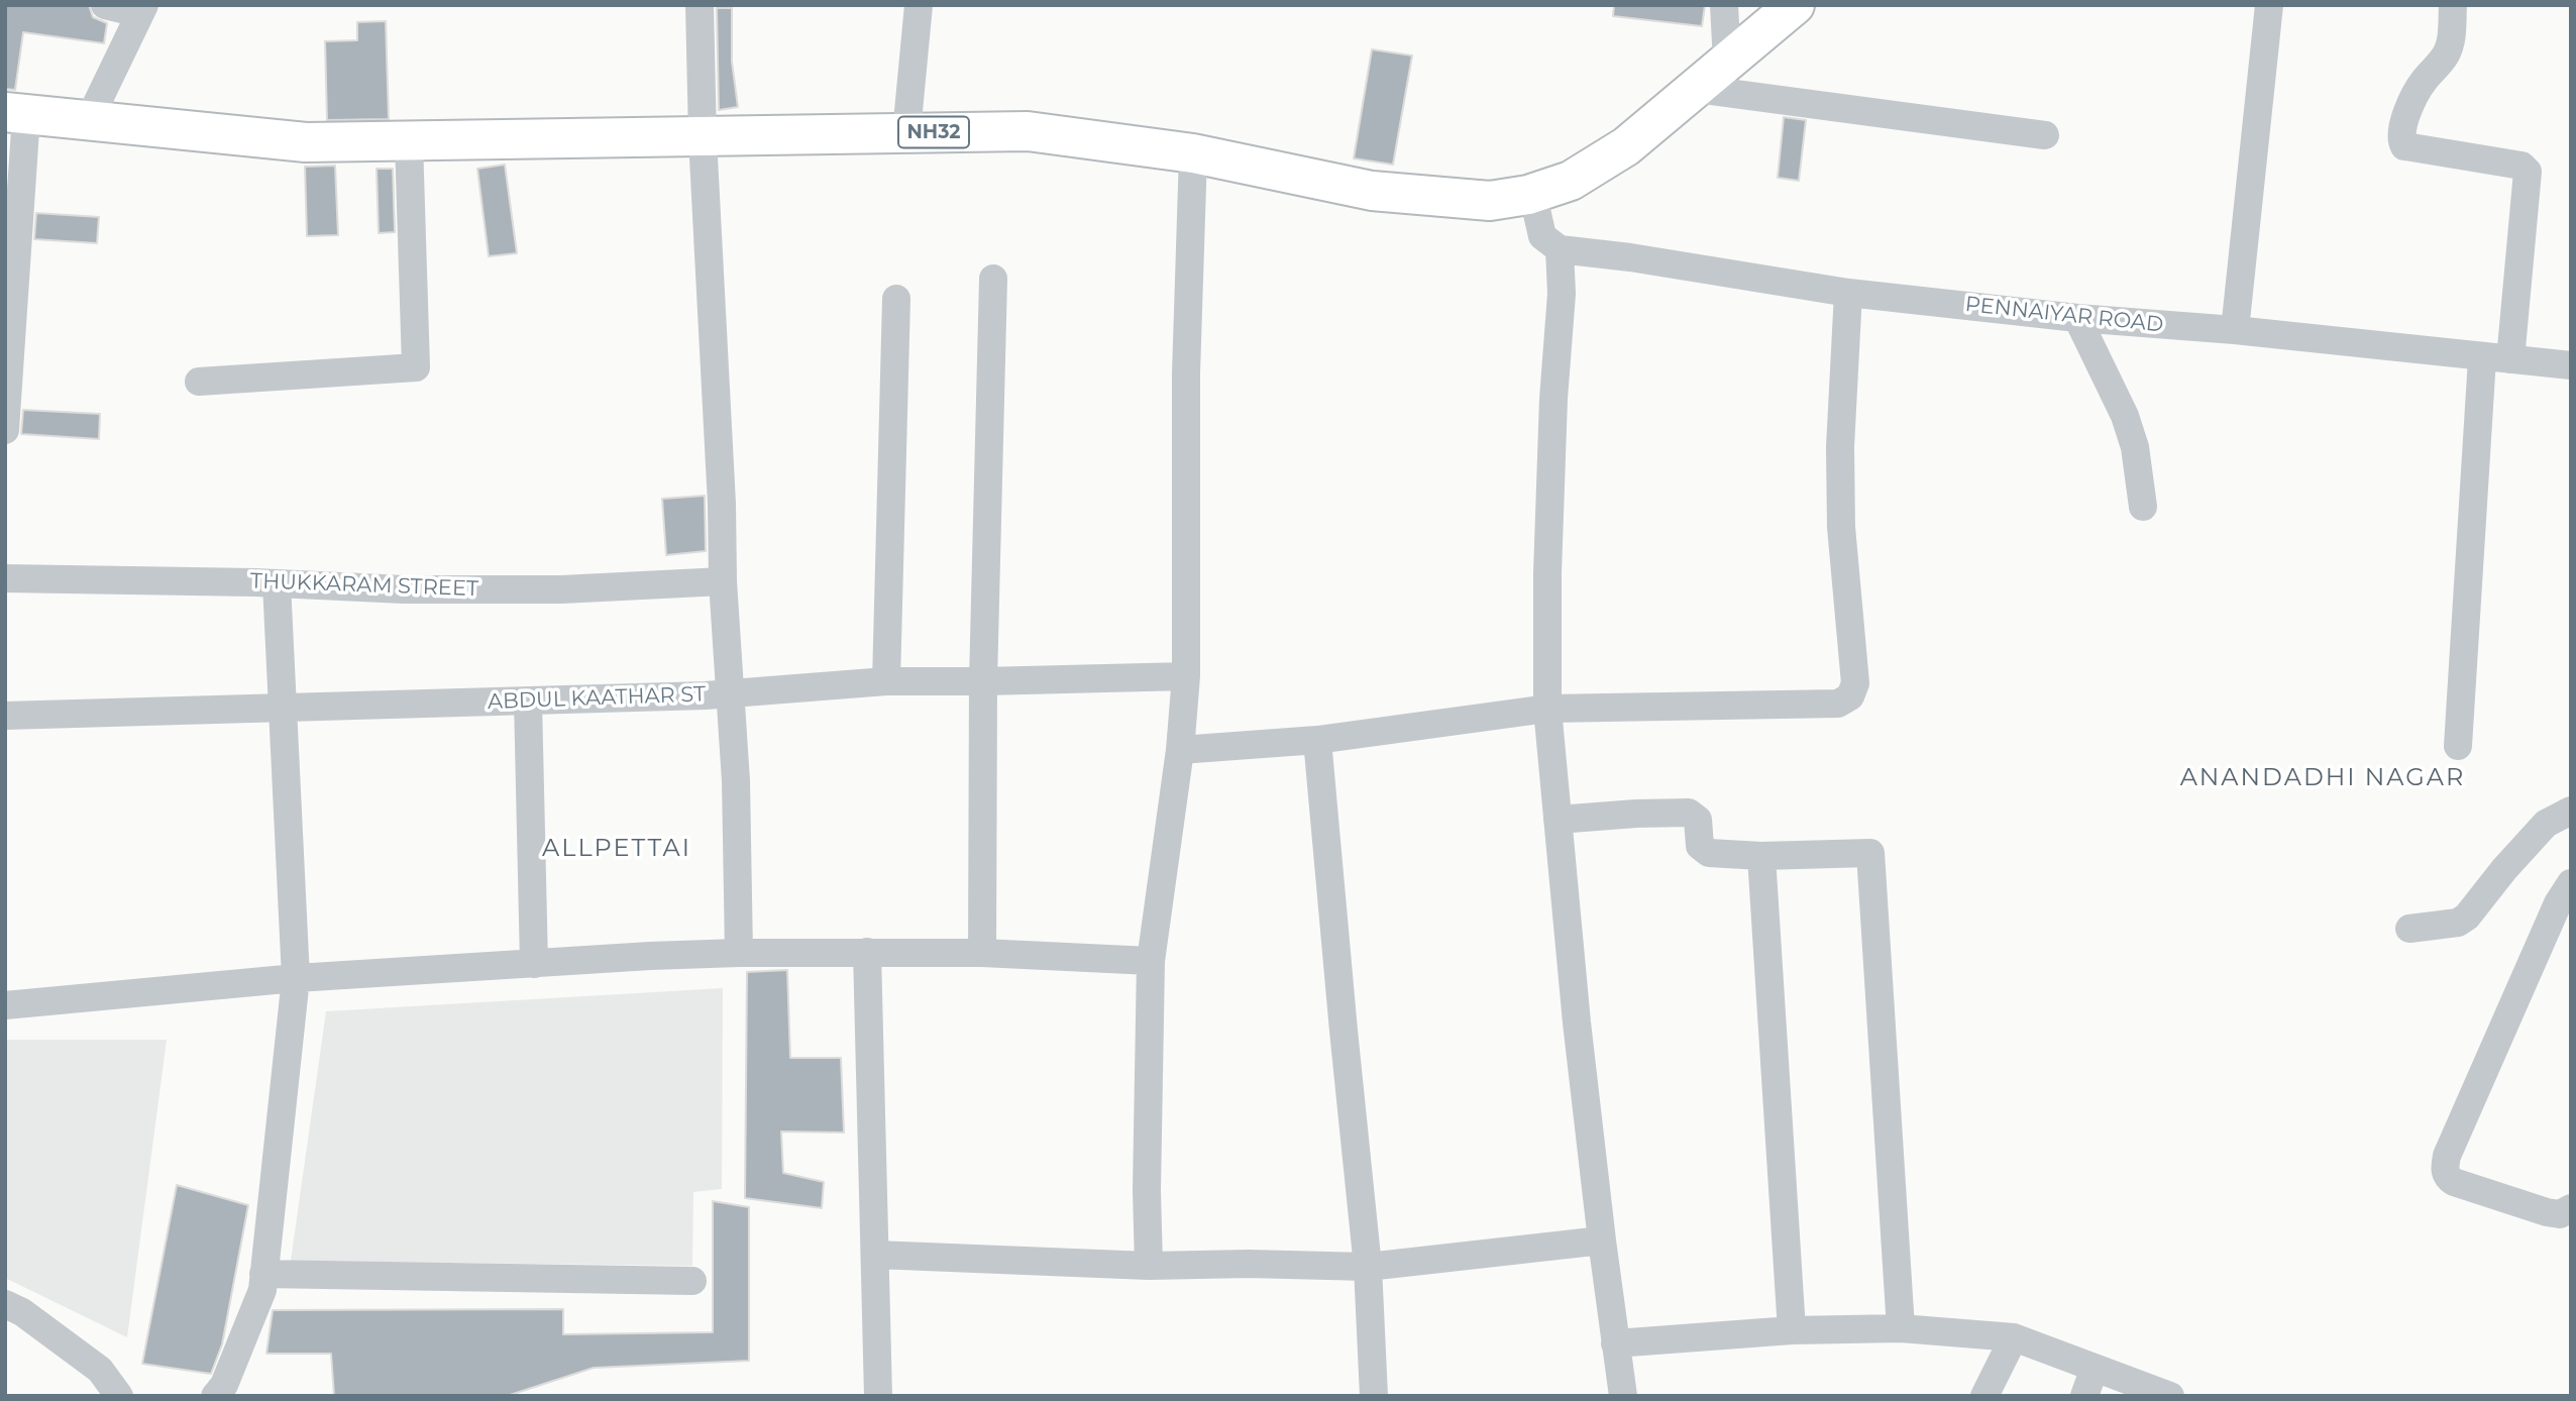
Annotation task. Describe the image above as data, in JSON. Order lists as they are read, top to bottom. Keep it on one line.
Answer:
{"streets":{"highway":["NH32"],"street":["PENNAIYAR ROAD","THUKKARAM STREET","ABDUL KAATHAR ST"]},"districts":["ANANDADHI NAGAR","ALLPETTAI"]}
